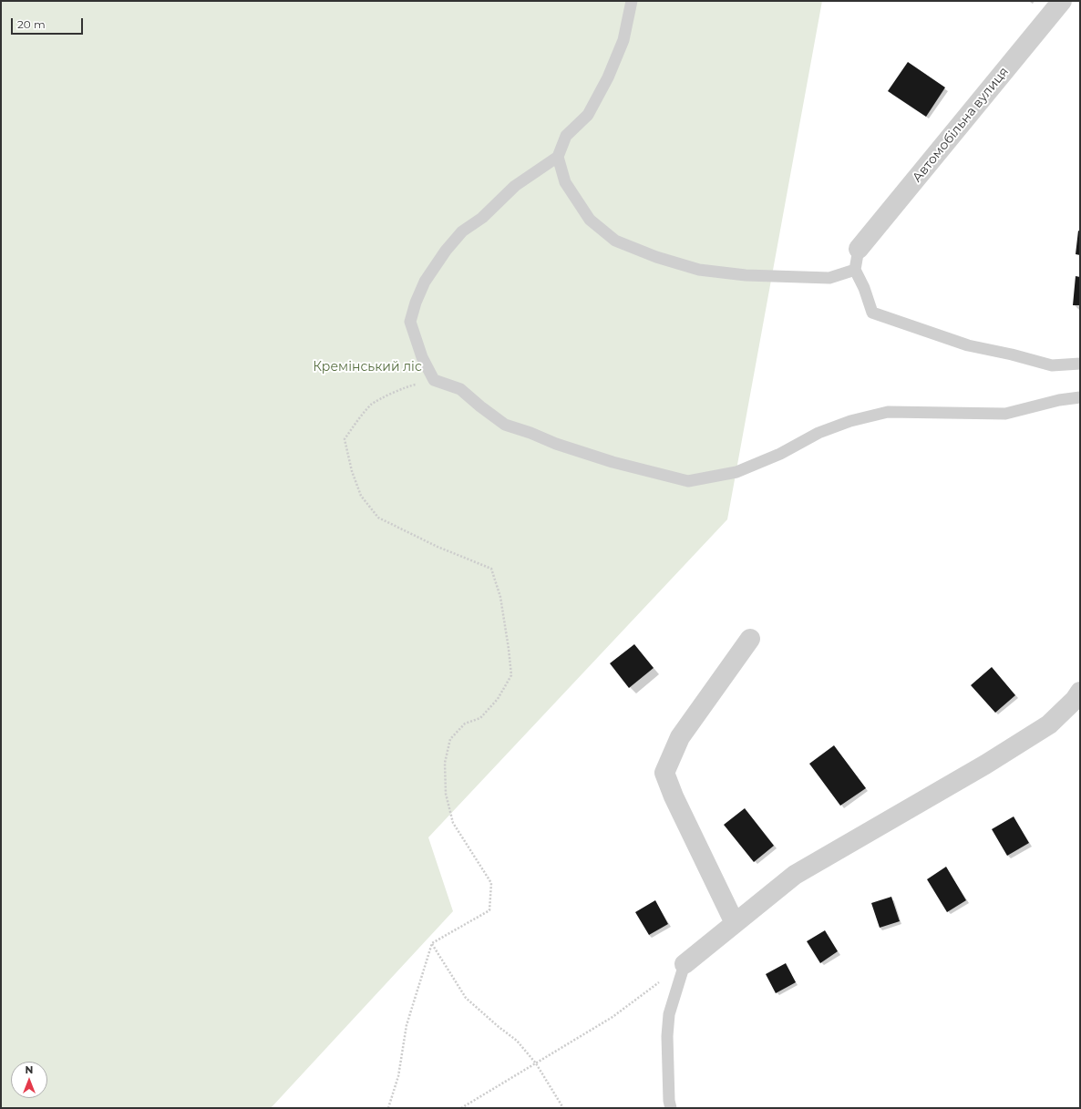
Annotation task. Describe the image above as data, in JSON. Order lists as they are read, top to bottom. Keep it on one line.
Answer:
{"streets":{"street":["Автомобільна вулиця"]},"parks":["Кремінський ліс"],"scale_bar":"20 m","north":"top"}
